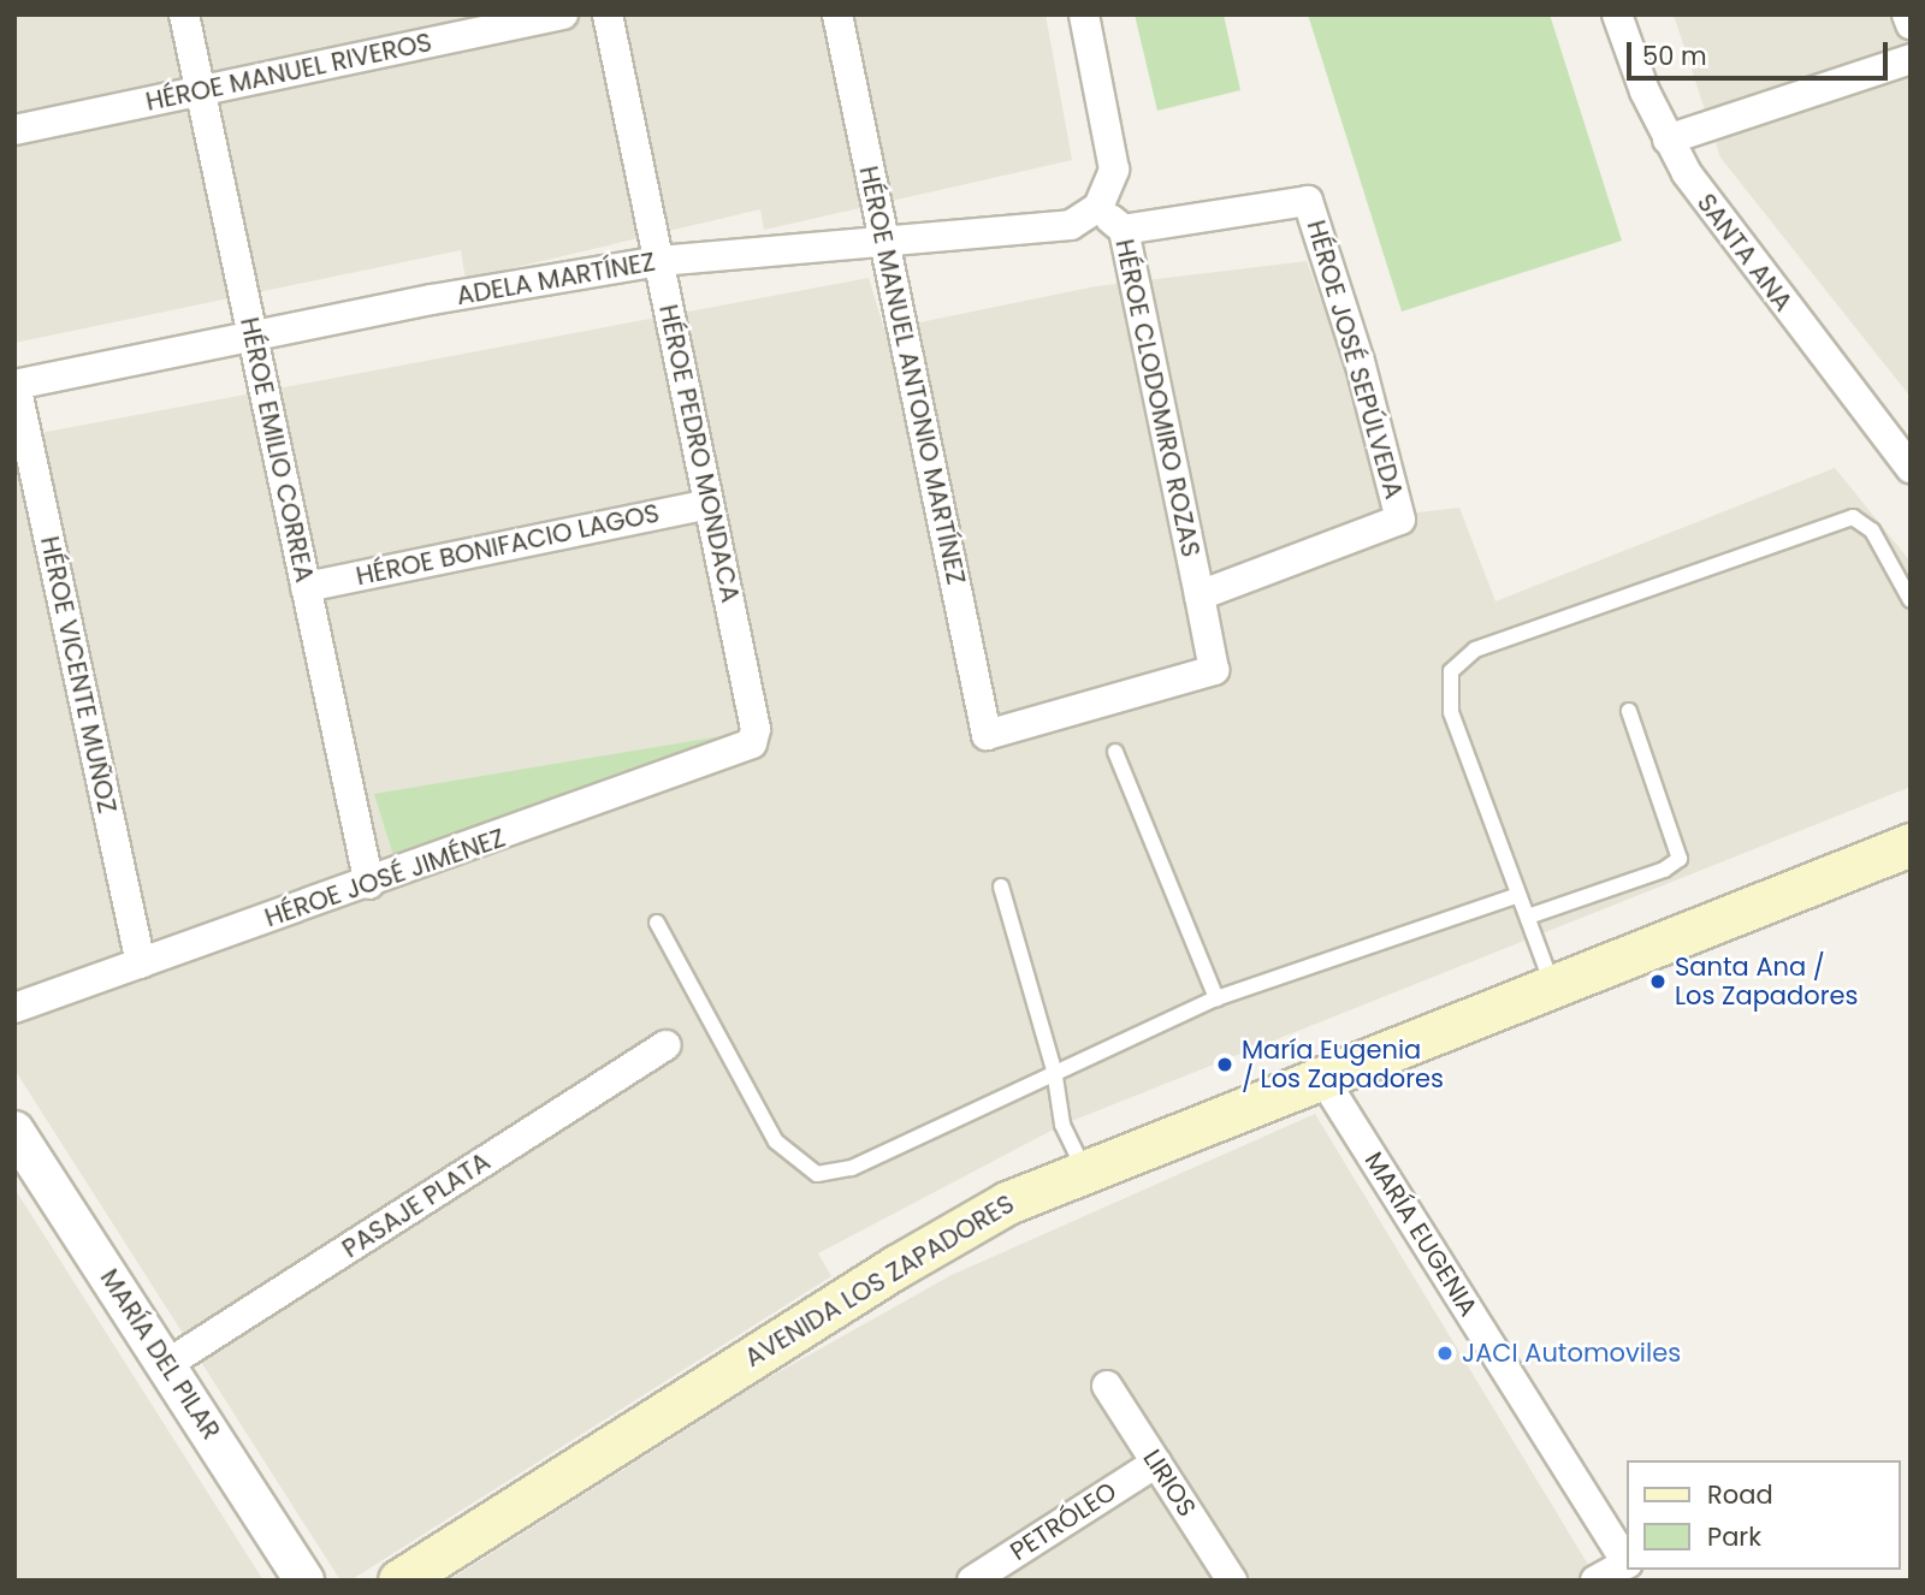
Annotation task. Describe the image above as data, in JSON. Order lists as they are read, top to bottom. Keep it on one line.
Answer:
{"streets":{"main road":["AVENIDA LOS ZAPADORES"],"street":["HÉROE MANUEL RIVEROS","SANTA ANA","ADELA MARTÍNEZ","HÉROE JOSÉ SEPÚLVEDA","HÉROE MANUEL ANTONIO MARTÍNEZ","HÉROE CLODOMIRO ROZAS","HÉROE EMILIO CORREA","HÉROE PEDRO MONDACA","HÉROE BONIFACIO LAGOS","HÉROE VICENTE MUÑOZ","HÉROE JOSÉ JIMÉNEZ","PASAJE PLATA","MARÍA EUGENIA","MARÍA DEL PILAR","LIRIOS","PETRÓLEO"]},"crossings":[["HÉROE MANUEL RIVEROS","HÉROE EMILIO CORREA"],["ADELA MARTÍNEZ","HÉROE MANUEL ANTONIO MARTÍNEZ"],["ADELA MARTÍNEZ","HÉROE CLODOMIRO ROZAS"],["ADELA MARTÍNEZ","HÉROE EMILIO CORREA"],["ADELA MARTÍNEZ","HÉROE PEDRO MONDACA"],["ADELA MARTÍNEZ","HÉROE VICENTE MUÑOZ"],["HÉROE JOSÉ SEPÚLVEDA","HÉROE CLODOMIRO ROZAS"],["HÉROE MANUEL ANTONIO MARTÍNEZ","HÉROE CLODOMIRO ROZAS"],["HÉROE EMILIO CORREA","HÉROE BONIFACIO LAGOS"],["HÉROE EMILIO CORREA","HÉROE JOSÉ JIMÉNEZ"],["HÉROE PEDRO MONDACA","HÉROE BONIFACIO LAGOS"],["HÉROE PEDRO MONDACA","HÉROE JOSÉ JIMÉNEZ"],["HÉROE VICENTE MUÑOZ","HÉROE JOSÉ JIMÉNEZ"],["PASAJE PLATA","MARÍA DEL PILAR"],["MARÍA EUGENIA","AVENIDA LOS ZAPADORES"],["LIRIOS","PETRÓLEO"]],"places":["Santa Ana / Los Zapadores","María Eugenia / Los Zapadores","JACI Automoviles"],"legend":["Road","Park"],"scale_bar":"50 m"}
